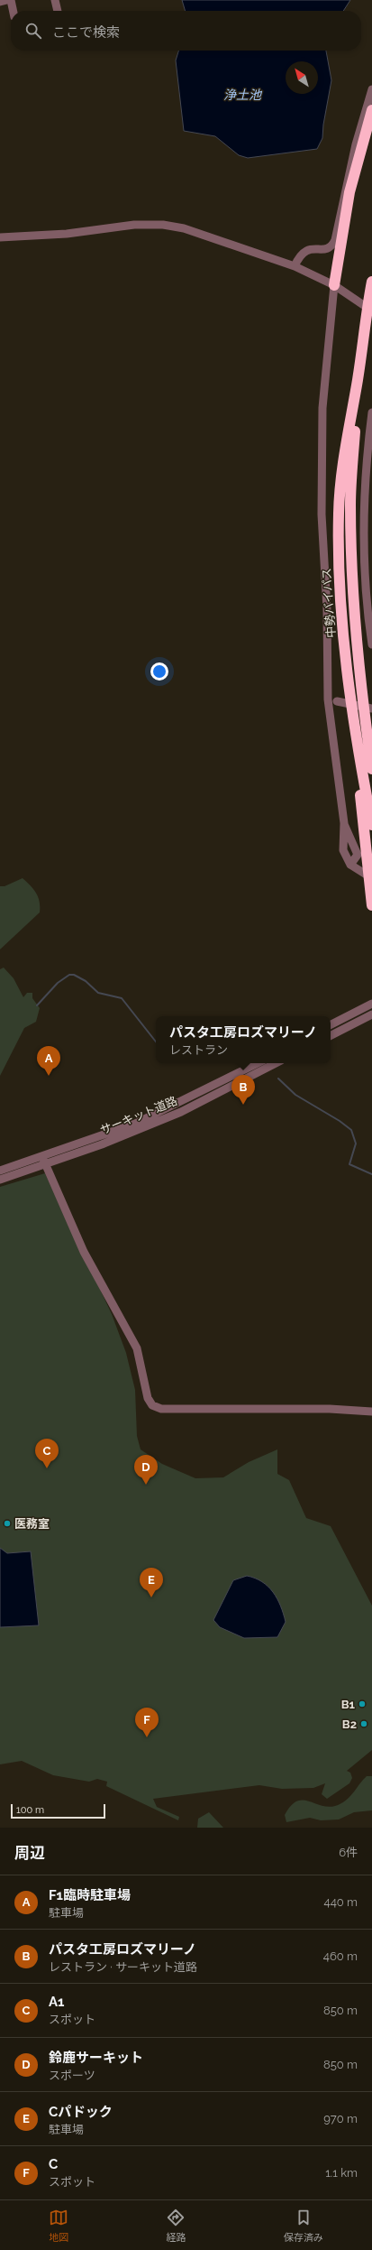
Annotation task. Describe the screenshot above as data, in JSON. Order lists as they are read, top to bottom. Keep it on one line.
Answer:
{"streets":{"highway":["中勢バイパス"],"street":["サーキット道路"]},"water":["浄土池"],"places":["医務室","B1","B2"],"scale_bar":"100 m","north":"top left","page":{"search":"ここで検索","popup":["パスタ工房ロズマリーノ","レストラン"],"pins":["A","B","C","D","E","F"],"scale":"100 m","heading":["周辺","6件"],"list":[{"mark":"A","name":"F1臨時駐車場","note":"駐車場","value":"440 m"},{"mark":"B","name":"パスタ工房ロズマリーノ","note":"レストラン · サーキット道路","value":"460 m"},{"mark":"C","name":"A1","note":"スポット","value":"850 m"},{"mark":"D","name":"鈴鹿サーキット","note":"スポーツ","value":"850 m"},{"mark":"E","name":"Cパドック","note":"駐車場","value":"970 m"},{"mark":"F","name":"C","note":"スポット","value":"1.1 km"}],"nav":["地図","経路","保存済み"]}}
